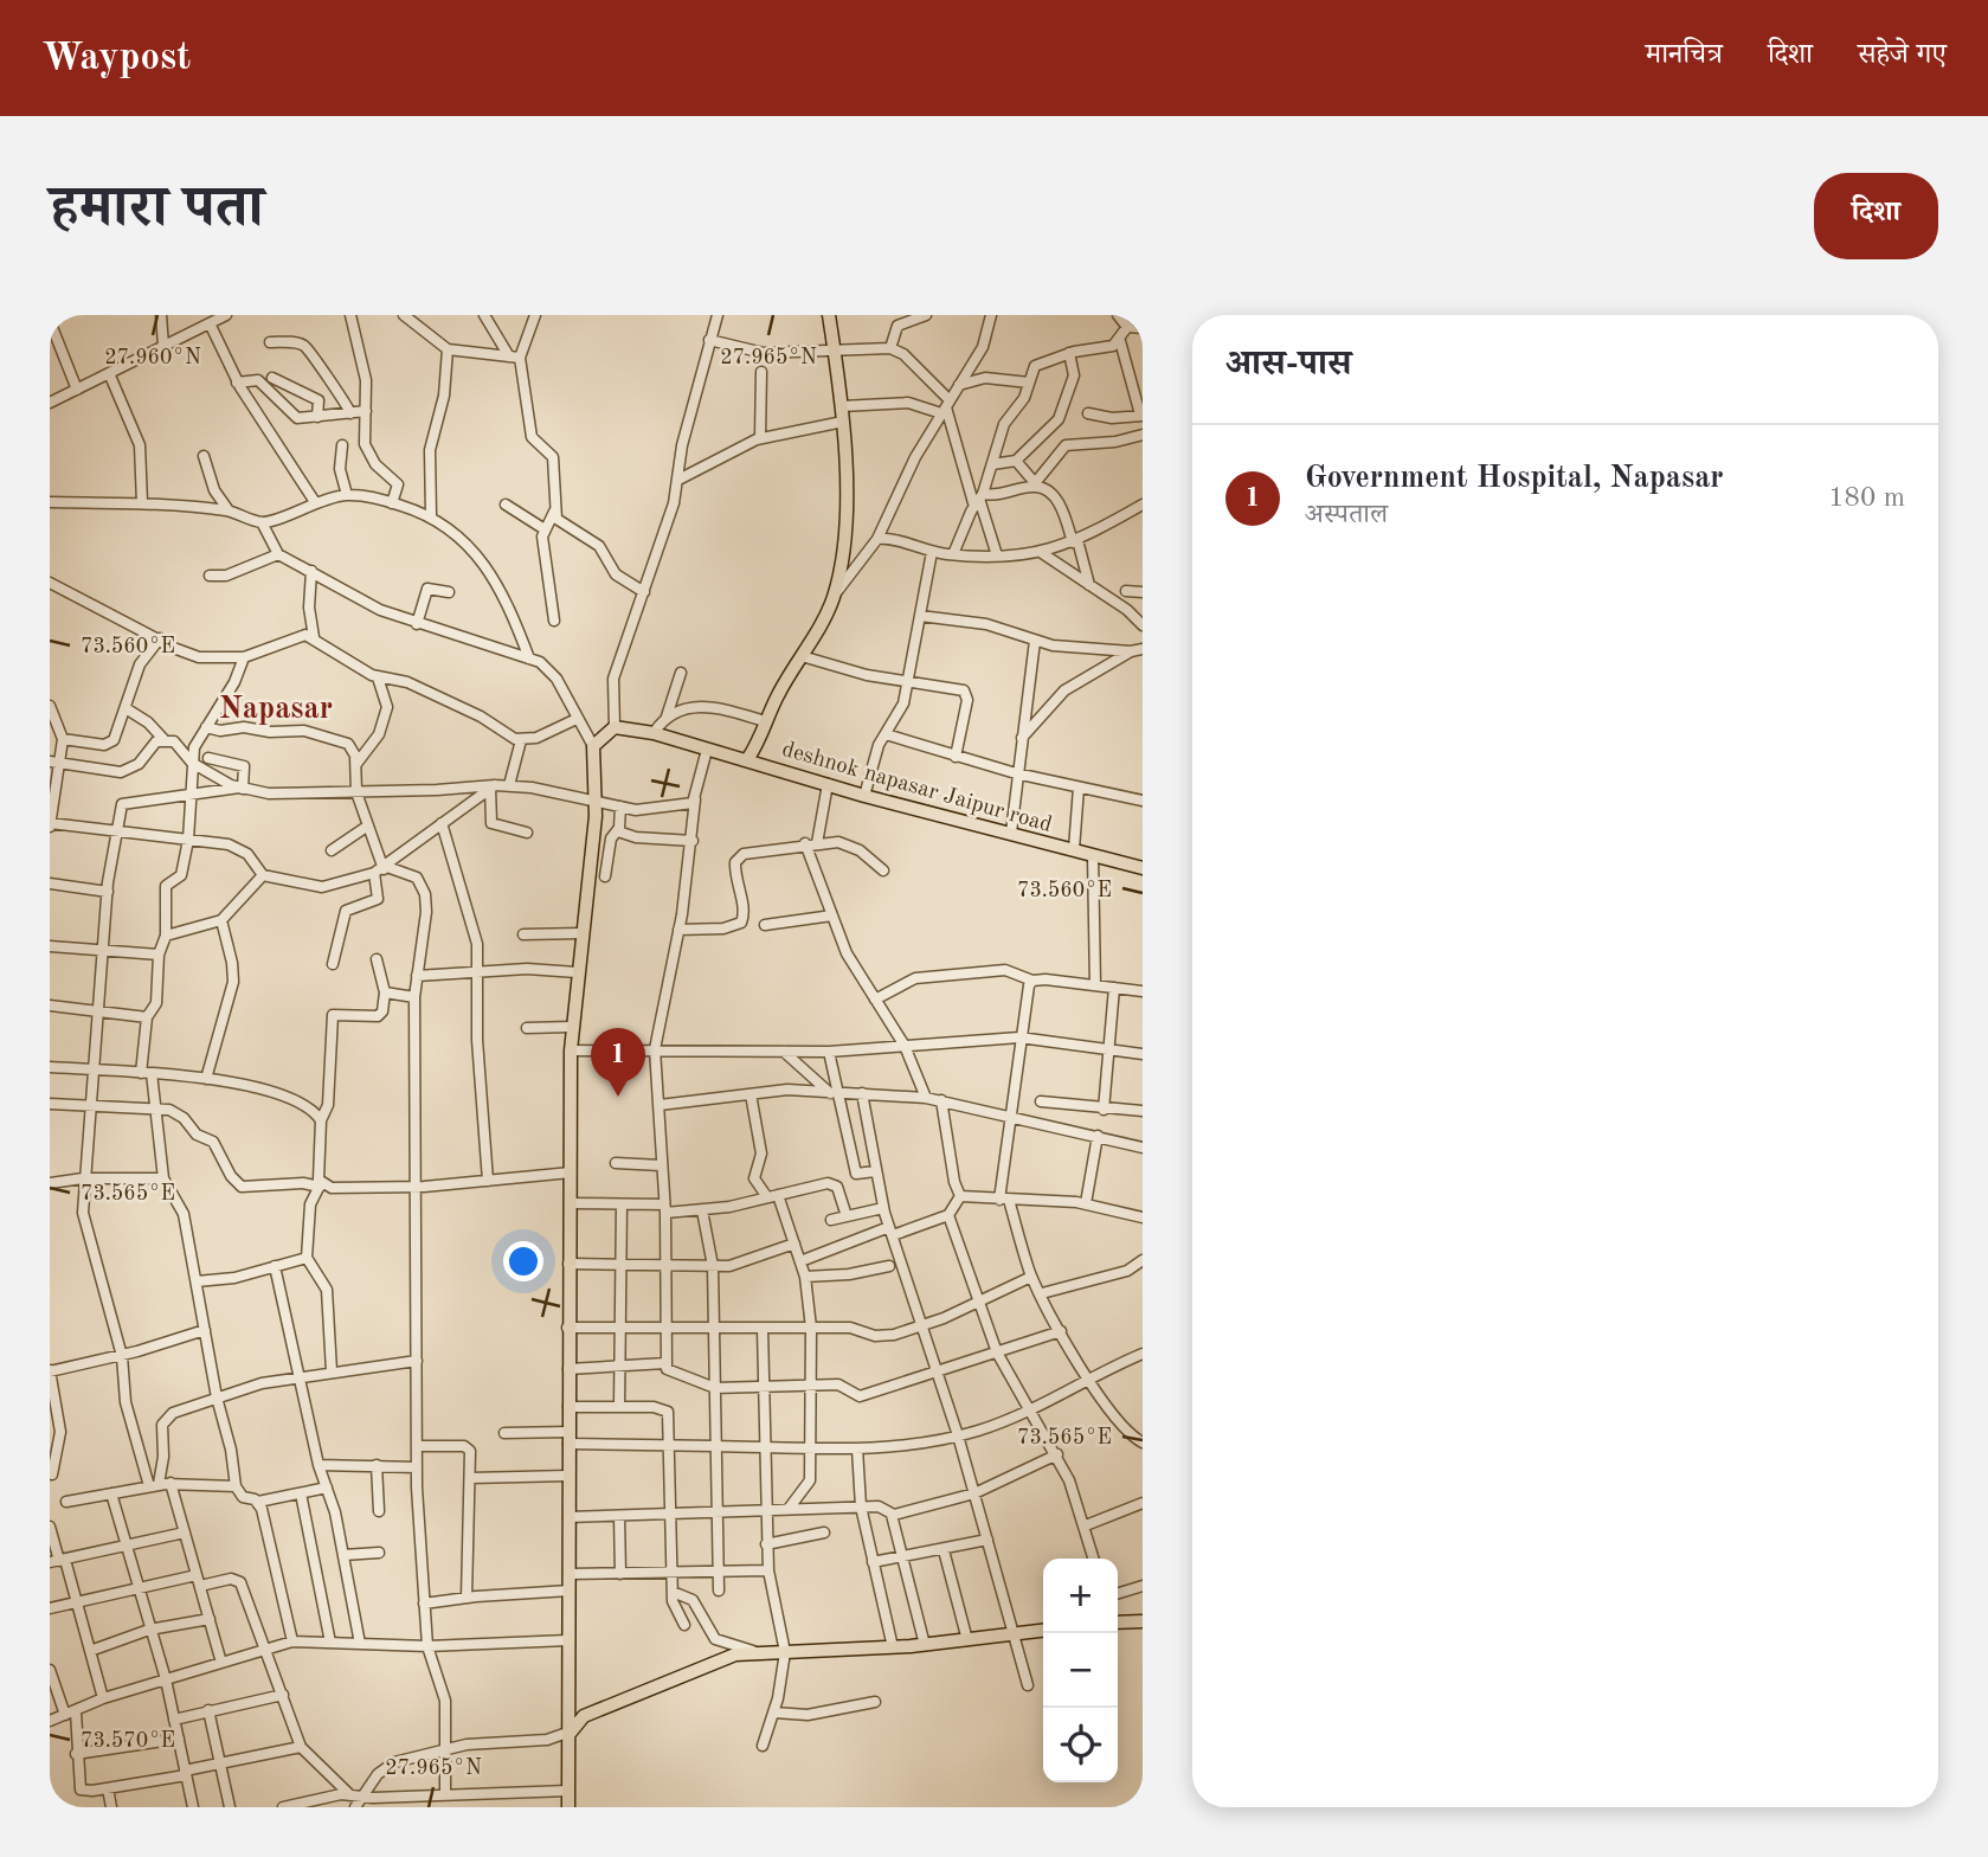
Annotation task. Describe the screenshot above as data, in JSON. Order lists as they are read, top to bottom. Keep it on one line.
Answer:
{"streets":{"main road":["deshnok napasar Jaipur road"]},"districts":["Napasar"],"page":{"header":"Waypost","nav":["मानचित्र","दिशा","सहेजे गए"],"title":"हमारा पता","buttons":"दिशा","heading":"आस-पास","list":[{"mark":"1","name":"Government Hospital, Napasar","note":"अस्पताल","value":"180 m"}],"pins":"1","map_buttons":["+","−"]},"coordinates":["27.960°N","27.965°N","73.560°E","73.565°E","73.570°E"]}
